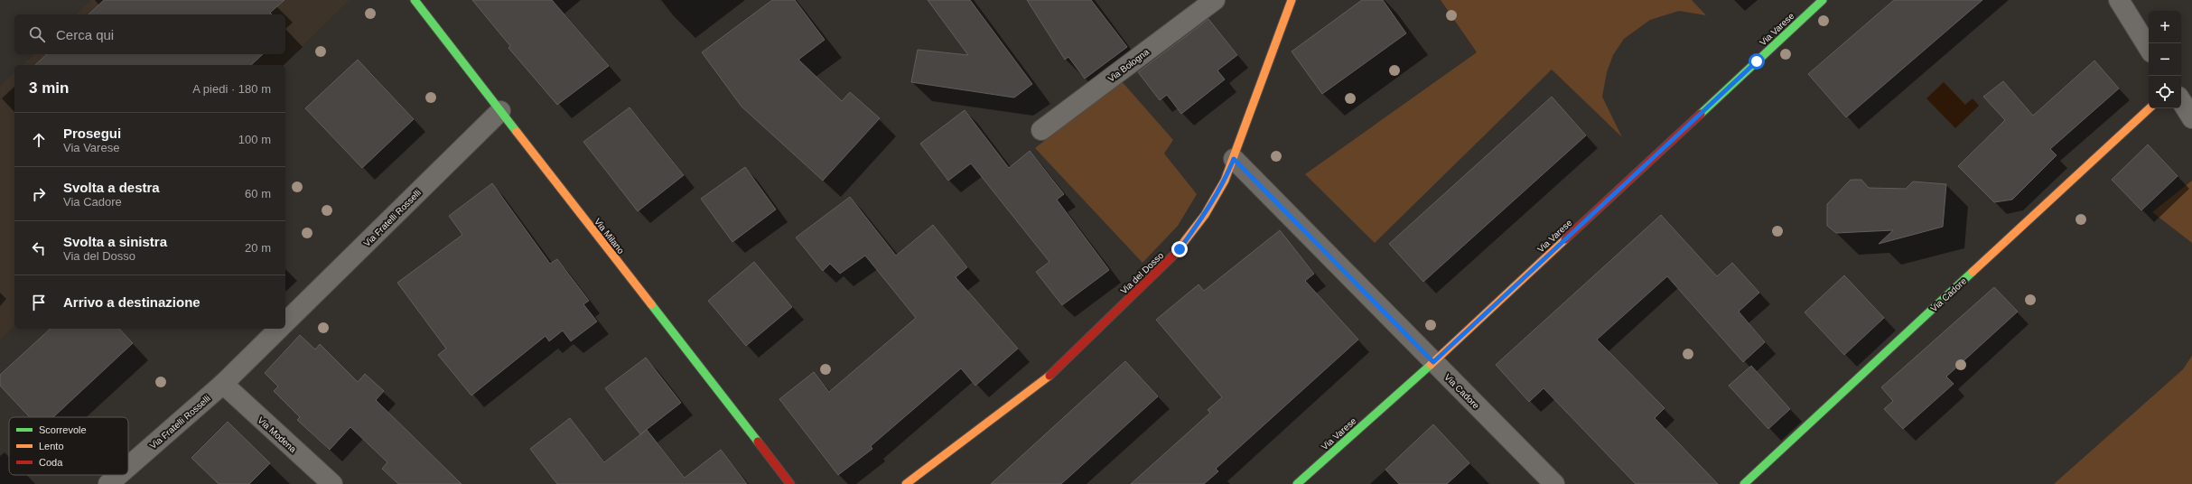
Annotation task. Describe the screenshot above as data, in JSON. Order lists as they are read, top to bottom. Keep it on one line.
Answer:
{"streets":{"street":["Via Varese","Via Bologna","Via Fratelli Rosselli","Via Milano","Via del Dosso","Via Cadore","Via Modena"]},"crossings":[["Via Varese","Via Cadore"],["Via Fratelli Rosselli","Via Milano"],["Via Fratelli Rosselli","Via Modena"],["Via del Dosso","Via Cadore"]],"legend":["Scorrevole","Lento","Coda"],"page":{"map_buttons":["+","−"],"search":"Cerca qui","heading":["3 min","A piedi · 180 m"],"list":[["Prosegui","Via Varese","100 m"],["Svolta a destra","Via Cadore","60 m"],["Svolta a sinistra","Via del Dosso","20 m"],"Arrivo a destinazione"]}}
